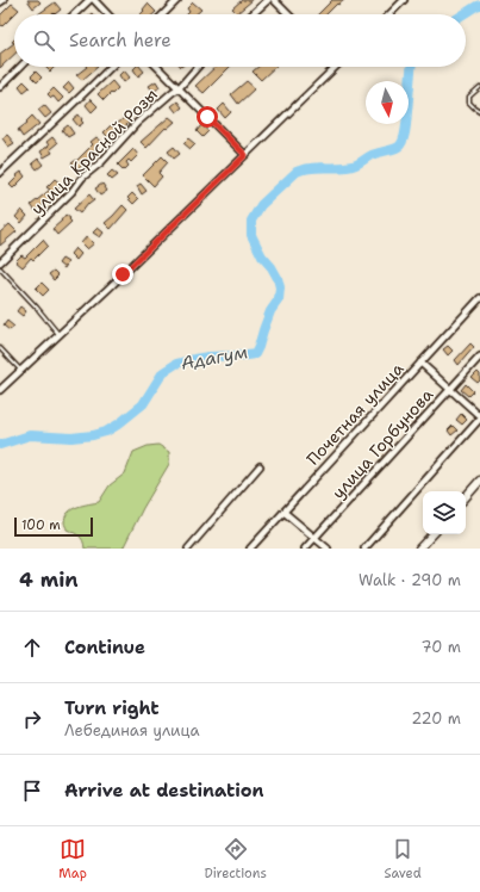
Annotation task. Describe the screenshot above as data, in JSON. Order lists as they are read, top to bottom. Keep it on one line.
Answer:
{"streets":{"street":["улица Красной Розы","Почетная улица","улица Горбунова"]},"water":["Адагум"],"scale_bar":"100 m","north":"bottom","page":{"search":"Search here","scale":"100 m","heading":["4 min","Walk · 290 m"],"list":[["Continue","70 m"],["Turn right","Лебединая улица","220 m"],"Arrive at destination"],"nav":["Map","Directions","Saved"]}}
